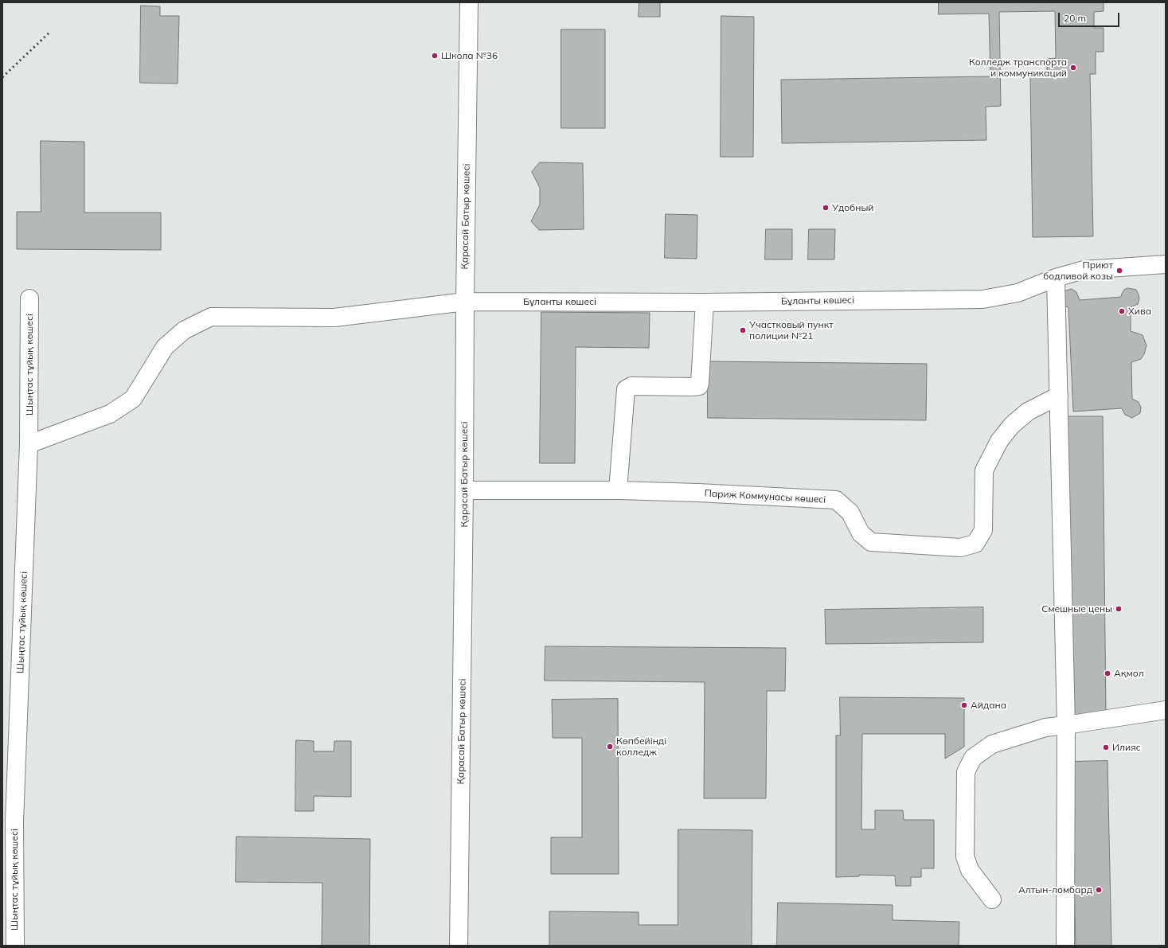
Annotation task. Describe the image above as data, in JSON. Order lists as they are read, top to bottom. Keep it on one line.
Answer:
{"streets":{"street":["Қарасай Батыр көшесі","Бұланты көшесі","Шыңтас тұйық көшесі","Париж Коммунасы көшесі"]},"crossings":[["Қарасай Батыр көшесі","Бұланты көшесі"],["Қарасай Батыр көшесі","Париж Коммунасы көшесі"],["Бұланты көшесі","Шыңтас тұйық көшесі"]],"places":["Школа №36","Колледж транспорта и коммуникаций","Удобный","Приют бодливой козы","Хива","Участковый пункт полиции №21","Смешные цены","Ақмол","Айдана","Көпбейінді колледж","Илияс","Алтын-ломбард"],"scale_bar":"20 m"}
